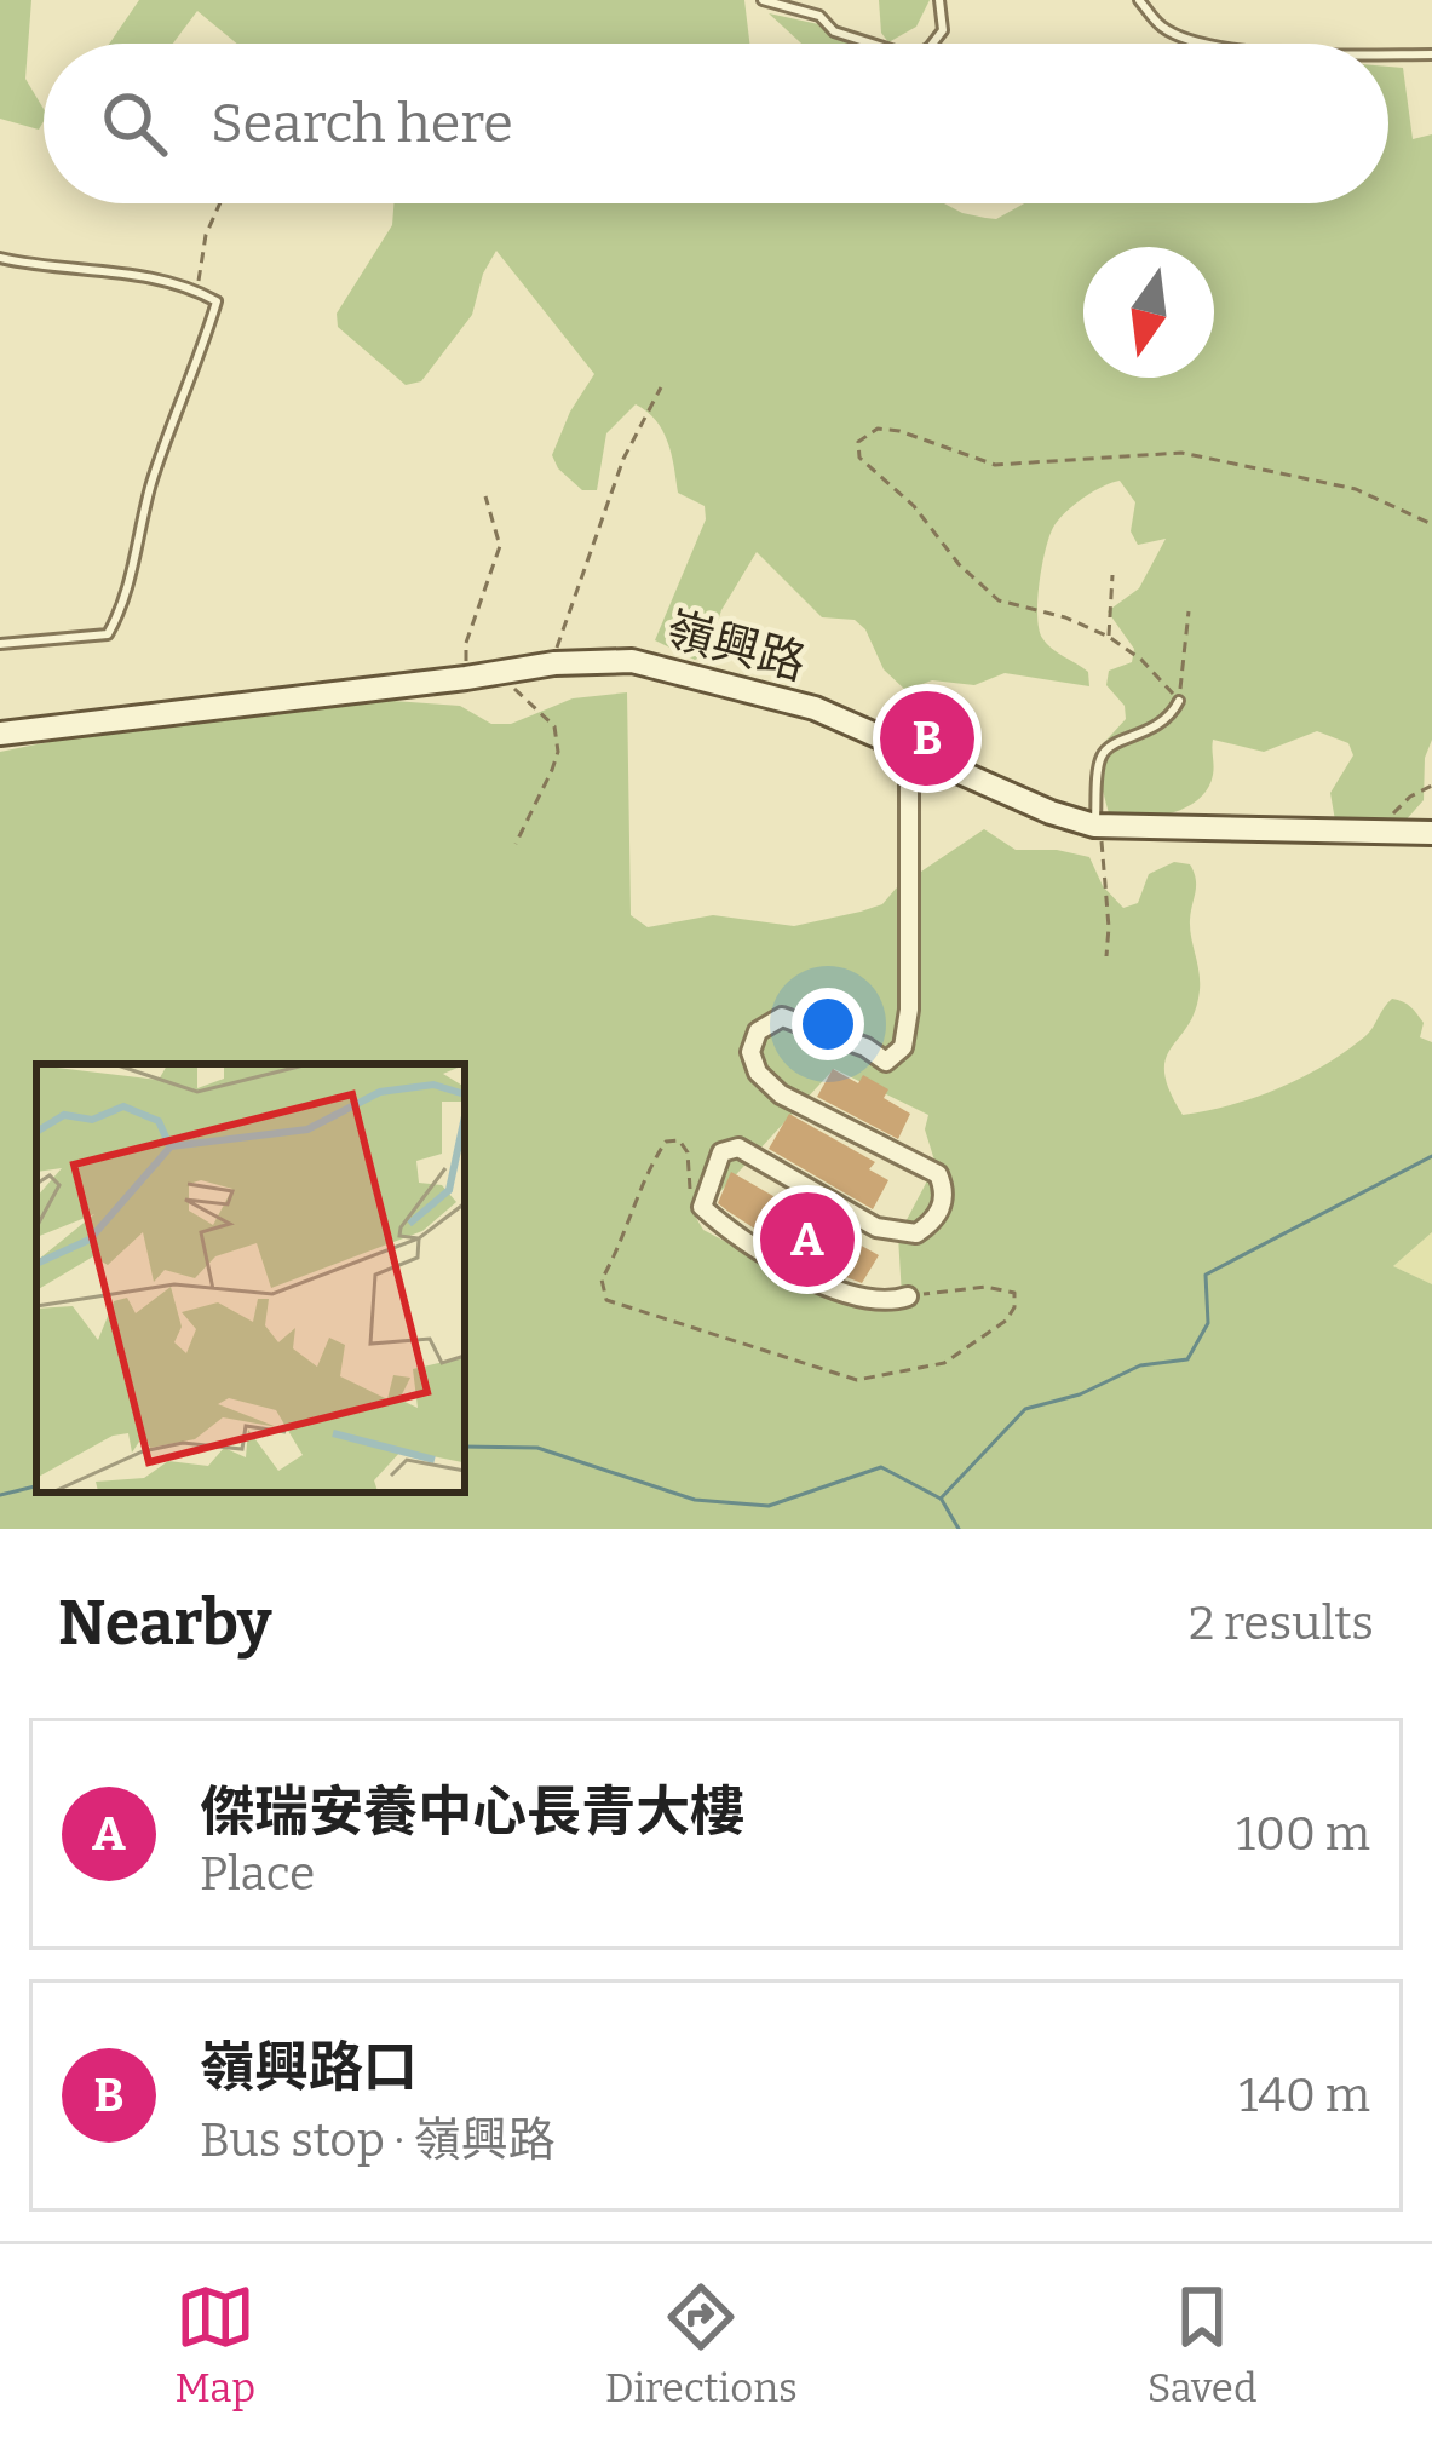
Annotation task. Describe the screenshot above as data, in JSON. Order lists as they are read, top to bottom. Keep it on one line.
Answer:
{"streets":{"main road":["嶺興路"]},"north":"bottom","page":{"search":"Search here","pins":["B","A"],"heading":["Nearby","2 results"],"list":[{"mark":"A","name":"傑瑞安養中心長青大樓","note":"Place","value":"100 m"},{"mark":"B","name":"嶺興路口","note":"Bus stop · 嶺興路","value":"140 m"}],"nav":["Map","Directions","Saved"]}}
